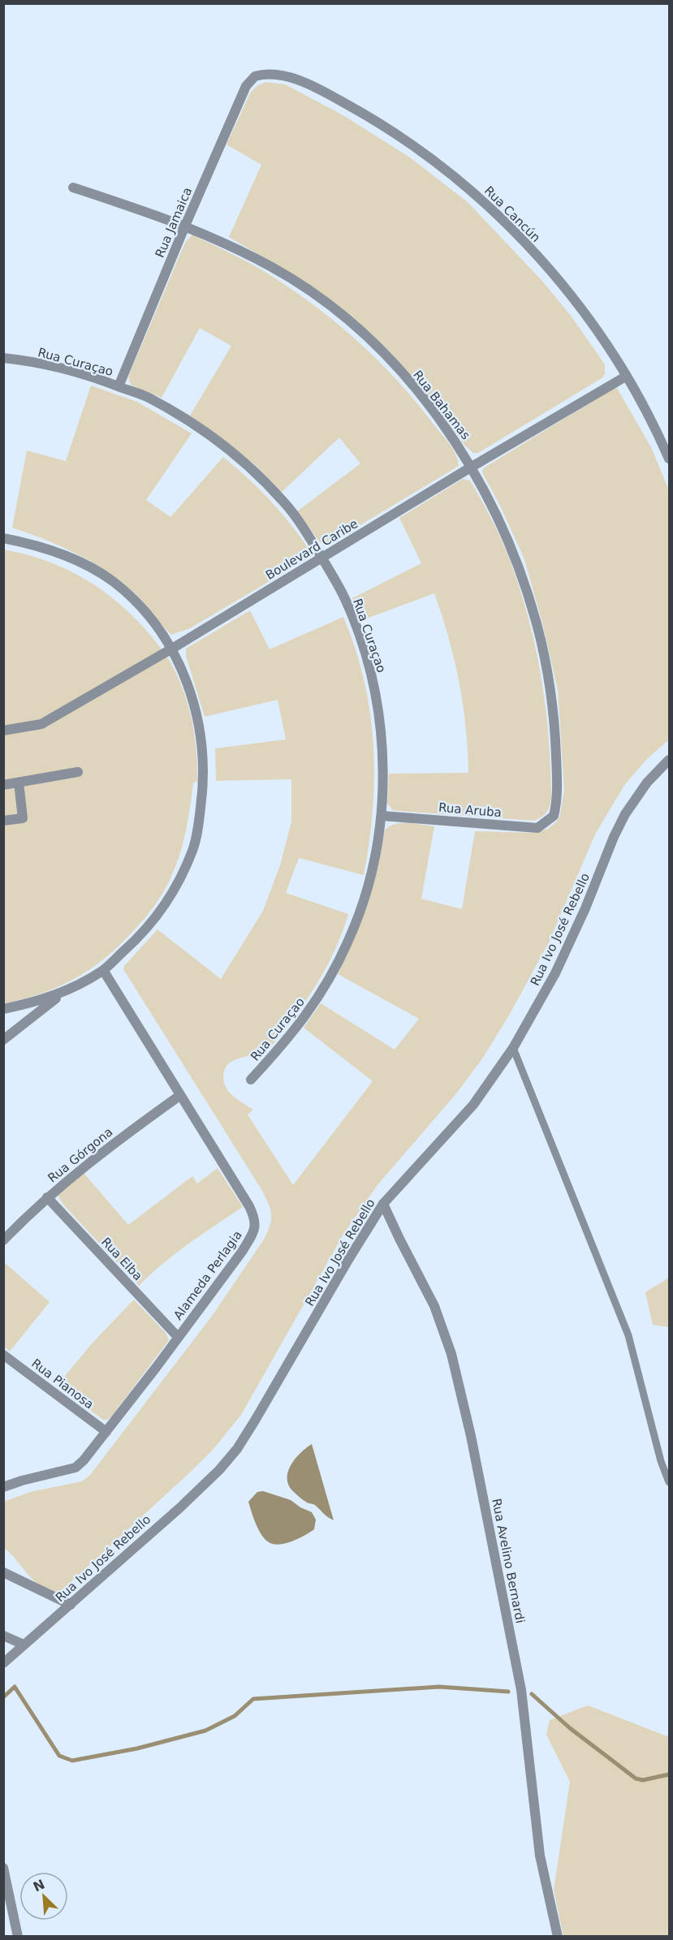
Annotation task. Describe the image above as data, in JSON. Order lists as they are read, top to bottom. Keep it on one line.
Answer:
{"streets":{"street":["Rua Cancún","Rua Jamaica","Rua Curaçao","Rua Bahamas","Boulevard Caribe","Rua Aruba","Rua Ivo José Rebello","Rua Górgona","Rua Elba","Alameda Perlagia","Rua Pianosa","Rua Avelino Bernardi"]},"crossings":[["Rua Cancún","Rua Jamaica"],["Rua Cancún","Boulevard Caribe"],["Rua Jamaica","Rua Curaçao"],["Rua Jamaica","Rua Bahamas"],["Rua Curaçao","Boulevard Caribe"],["Rua Curaçao","Rua Aruba"],["Rua Bahamas","Boulevard Caribe"],["Rua Bahamas","Rua Aruba"],["Rua Ivo José Rebello","Rua Avelino Bernardi"],["Rua Górgona","Rua Elba"],["Rua Górgona","Alameda Perlagia"],["Rua Elba","Alameda Perlagia"],["Alameda Perlagia","Rua Pianosa"]],"north":"top left"}
